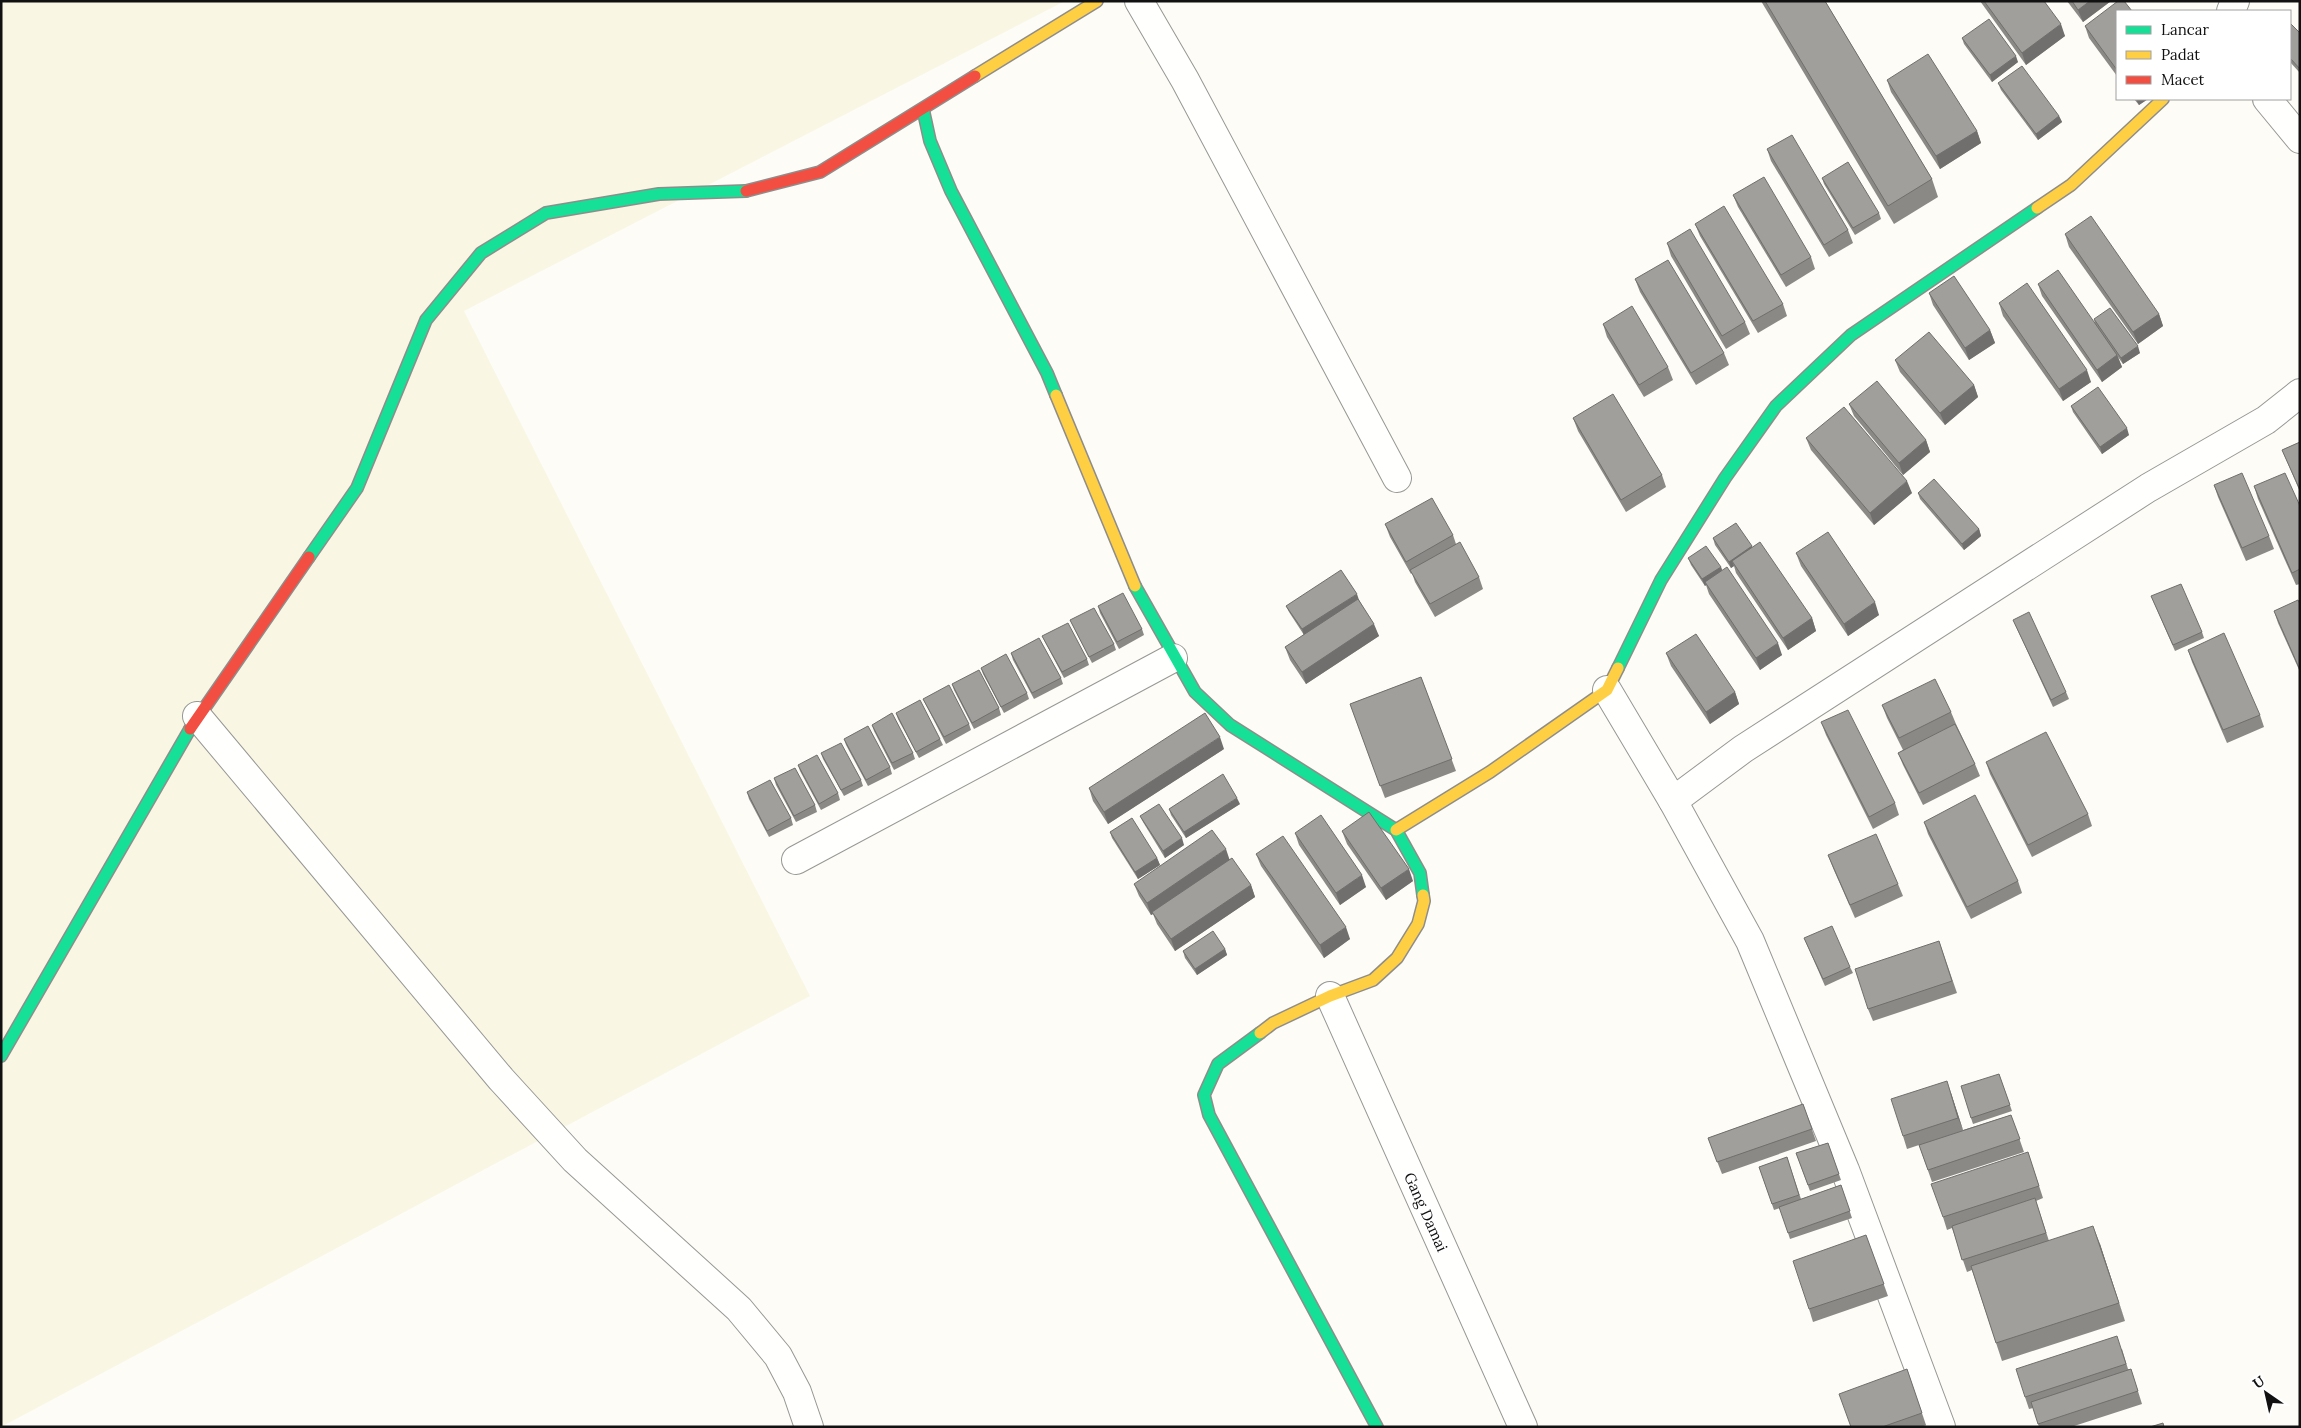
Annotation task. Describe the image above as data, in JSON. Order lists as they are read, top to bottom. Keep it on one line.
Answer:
{"streets":{"street":["Gang Damai"]},"legend":["Lancar","Padat","Macet"],"north":"top left"}
